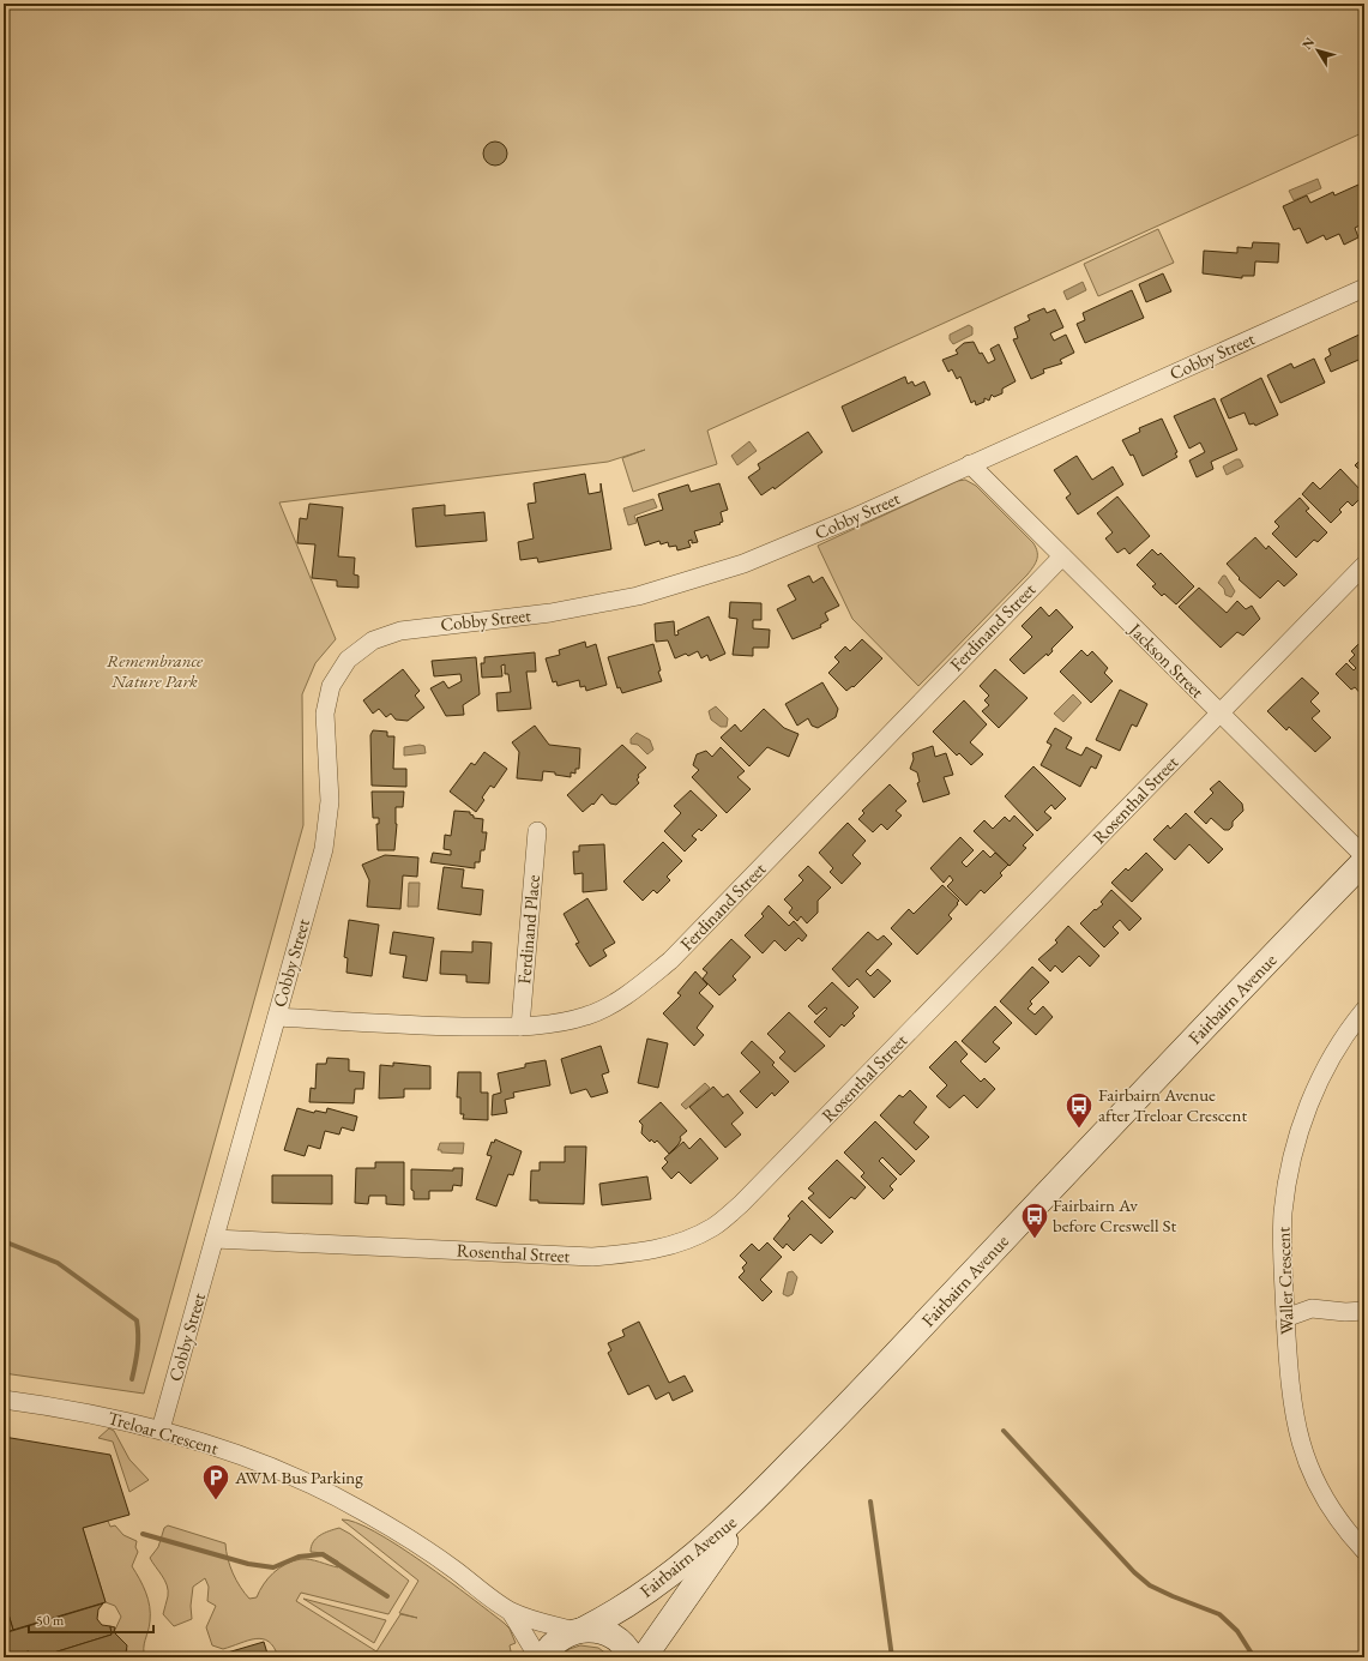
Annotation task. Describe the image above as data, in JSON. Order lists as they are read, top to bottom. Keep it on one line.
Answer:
{"streets":{"main road":["Fairbairn Avenue"],"street":["Cobby Street","Ferdinand Street","Jackson Street","Rosenthal Street","Ferdinand Place","Waller Crescent","Treloar Crescent"]},"crossings":[["Cobby Street","Ferdinand Street"],["Cobby Street","Jackson Street"],["Cobby Street","Rosenthal Street"],["Cobby Street","Treloar Crescent"],["Ferdinand Street","Jackson Street"],["Ferdinand Street","Ferdinand Place"],["Jackson Street","Rosenthal Street"],["Fairbairn Avenue","Treloar Crescent"]],"parks":["Remembrance Nature Park"],"places":{"bus stop":["Fairbairn Avenue after Treloar Crescent","Fairbairn Av before Creswell St"],"parking":["AWM Bus Parking"]},"scale_bar":"50 m","north":"top left"}
